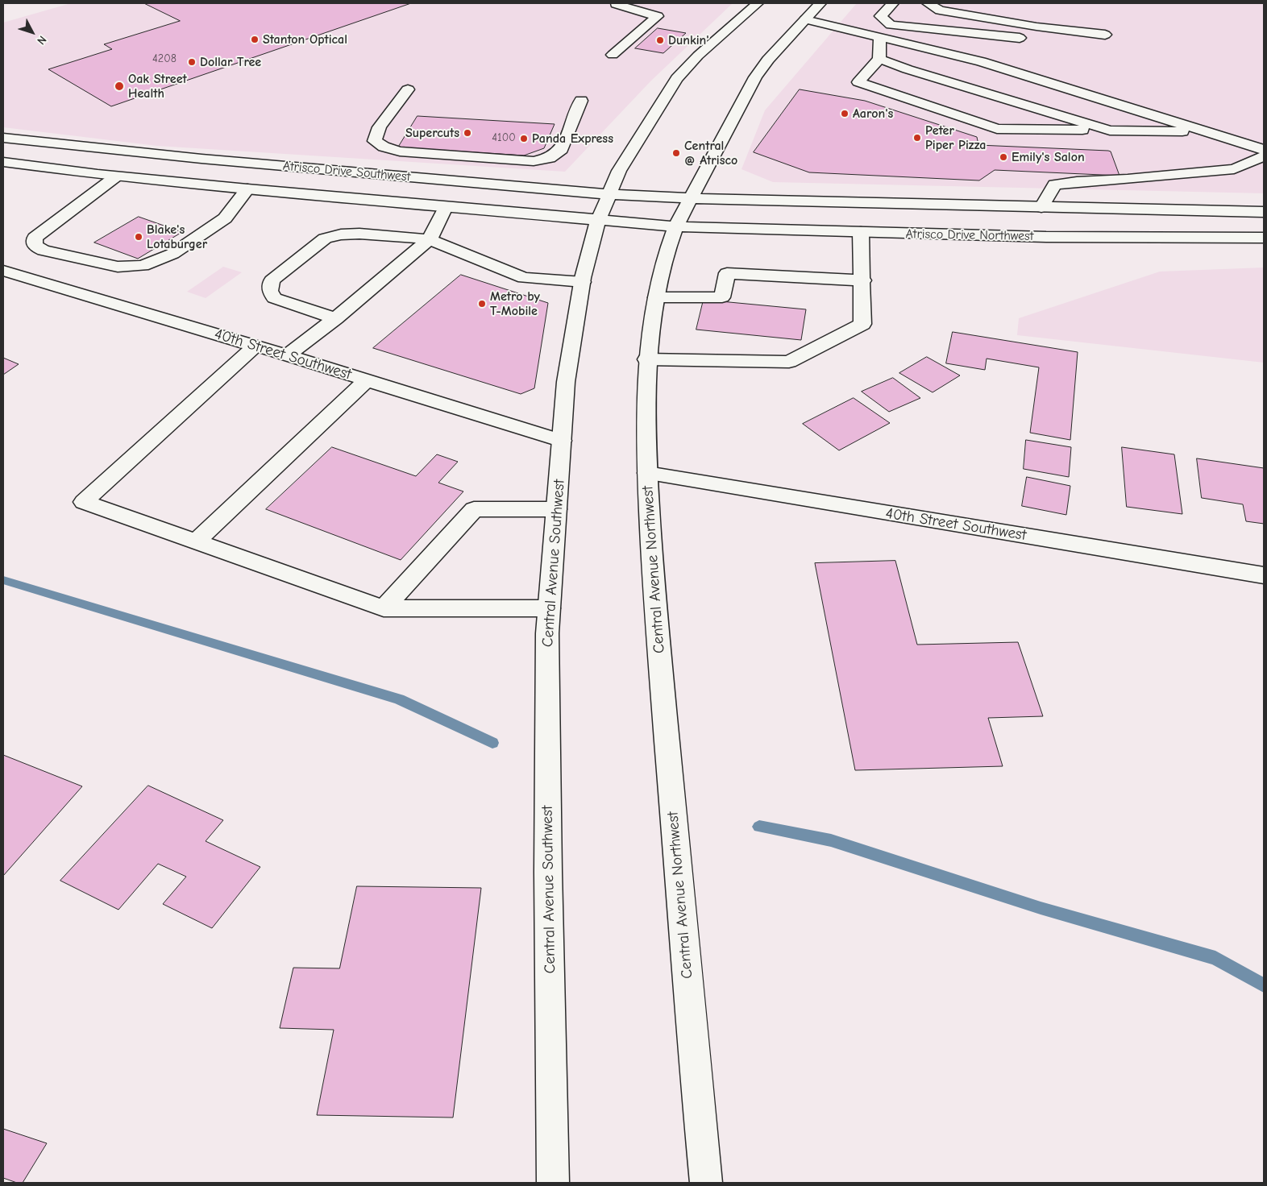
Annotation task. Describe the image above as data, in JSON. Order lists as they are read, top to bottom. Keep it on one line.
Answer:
{"streets":{"main road":["Atrisco Drive Southwest","Atrisco Drive Northwest","40th Street Southwest","Central Avenue Southwest","Central Avenue Northwest"]},"crossings":[["Atrisco Drive Southwest","Atrisco Drive Northwest"],["Atrisco Drive Southwest","Central Avenue Southwest"],["Atrisco Drive Southwest","Central Avenue Northwest"],["Atrisco Drive Northwest","Central Avenue Northwest"],["40th Street Southwest","Central Avenue Southwest"],["40th Street Southwest","Central Avenue Northwest"]],"places":["Stanton Optical","Dunkin'","Dollar Tree","Oak Street Health","Aaron's","Supercuts","Peter Piper Pizza","Panda Express","Central @ Atrisco","Emily's Salon","Blake's Lotaburger","Metro by T-Mobile"],"house_numbers":["4208","4100"],"north":"bottom right"}
